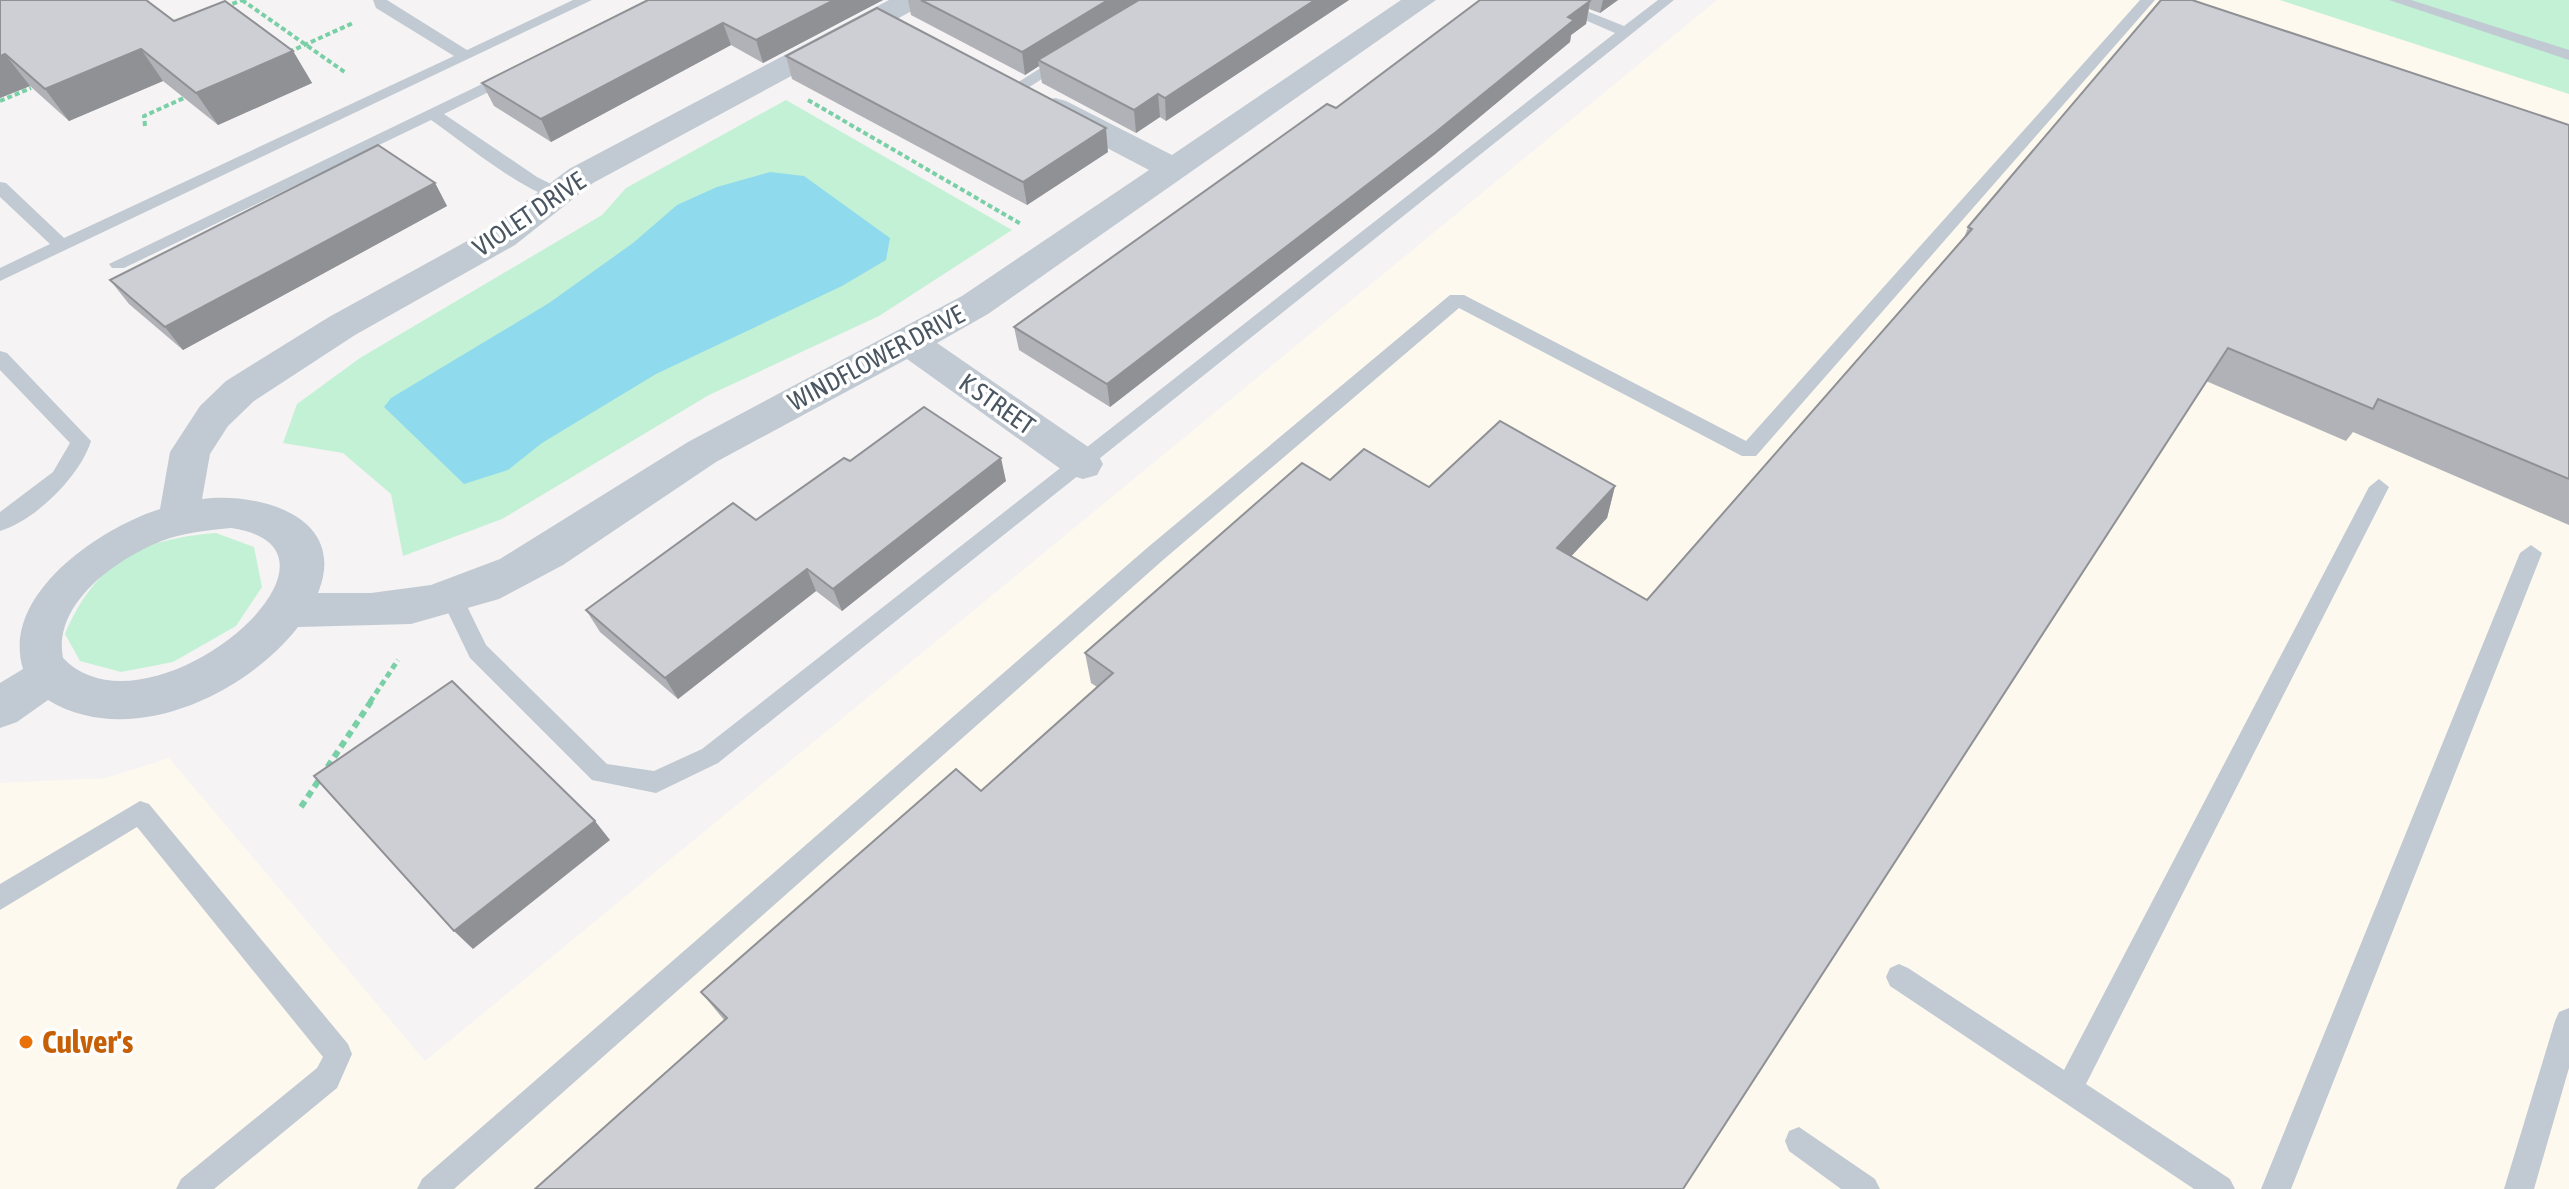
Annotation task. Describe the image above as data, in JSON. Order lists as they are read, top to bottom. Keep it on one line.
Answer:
{"streets":{"street":["VIOLET DRIVE","WINDFLOWER DRIVE","K STREET"]},"crossings":[["VIOLET DRIVE","WINDFLOWER DRIVE"],["WINDFLOWER DRIVE","K STREET"]],"places":["Culver's"]}
